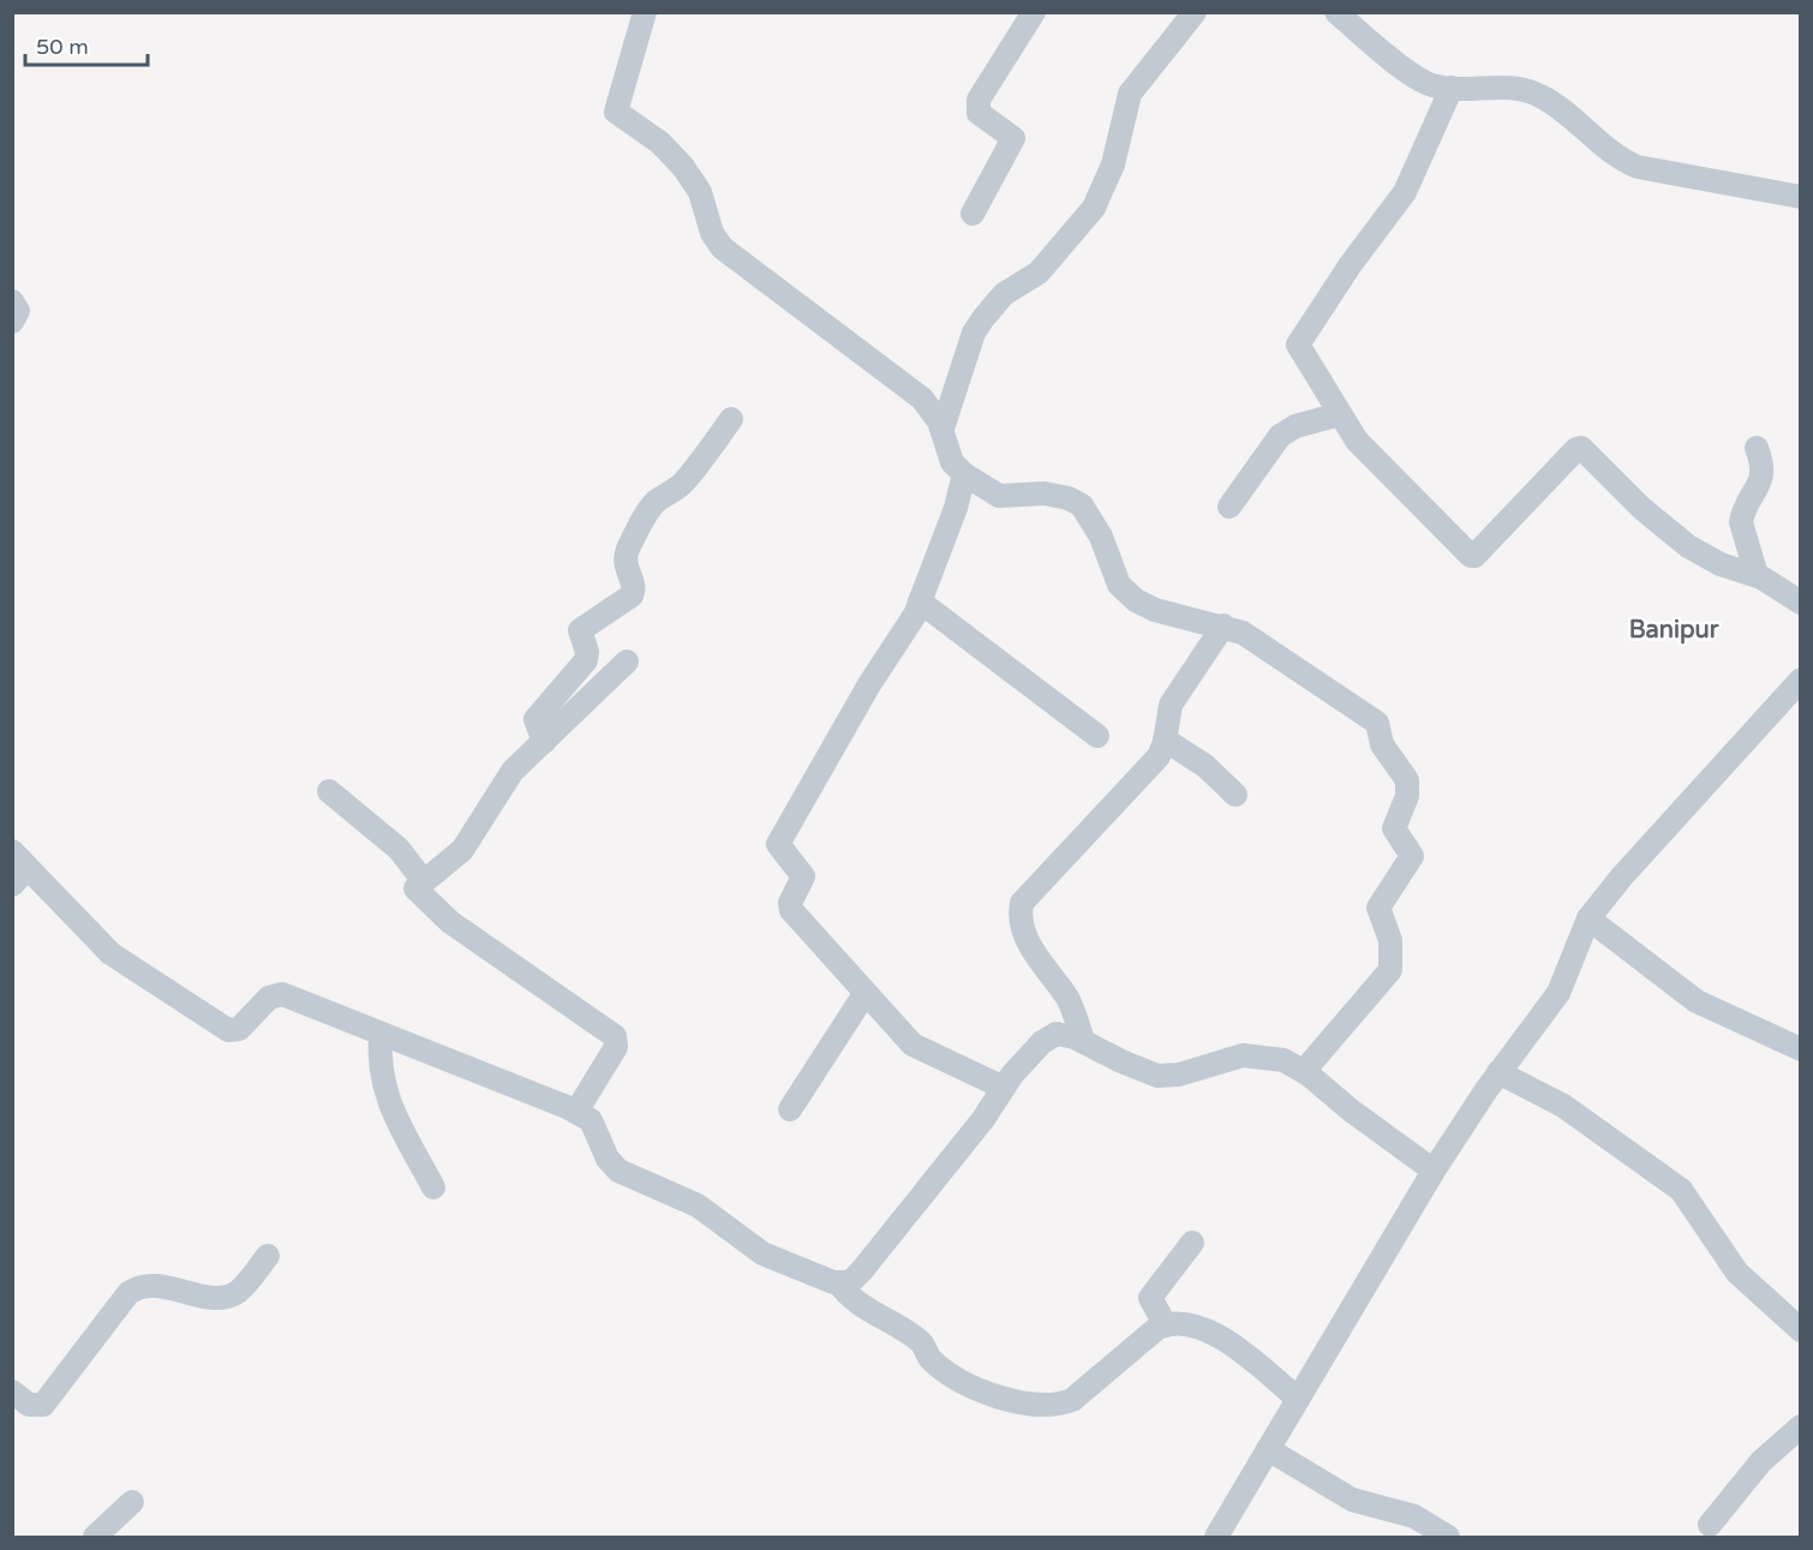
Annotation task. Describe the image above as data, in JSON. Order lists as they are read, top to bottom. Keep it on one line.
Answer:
{"districts":["Banipur"],"scale_bar":"50 m"}
